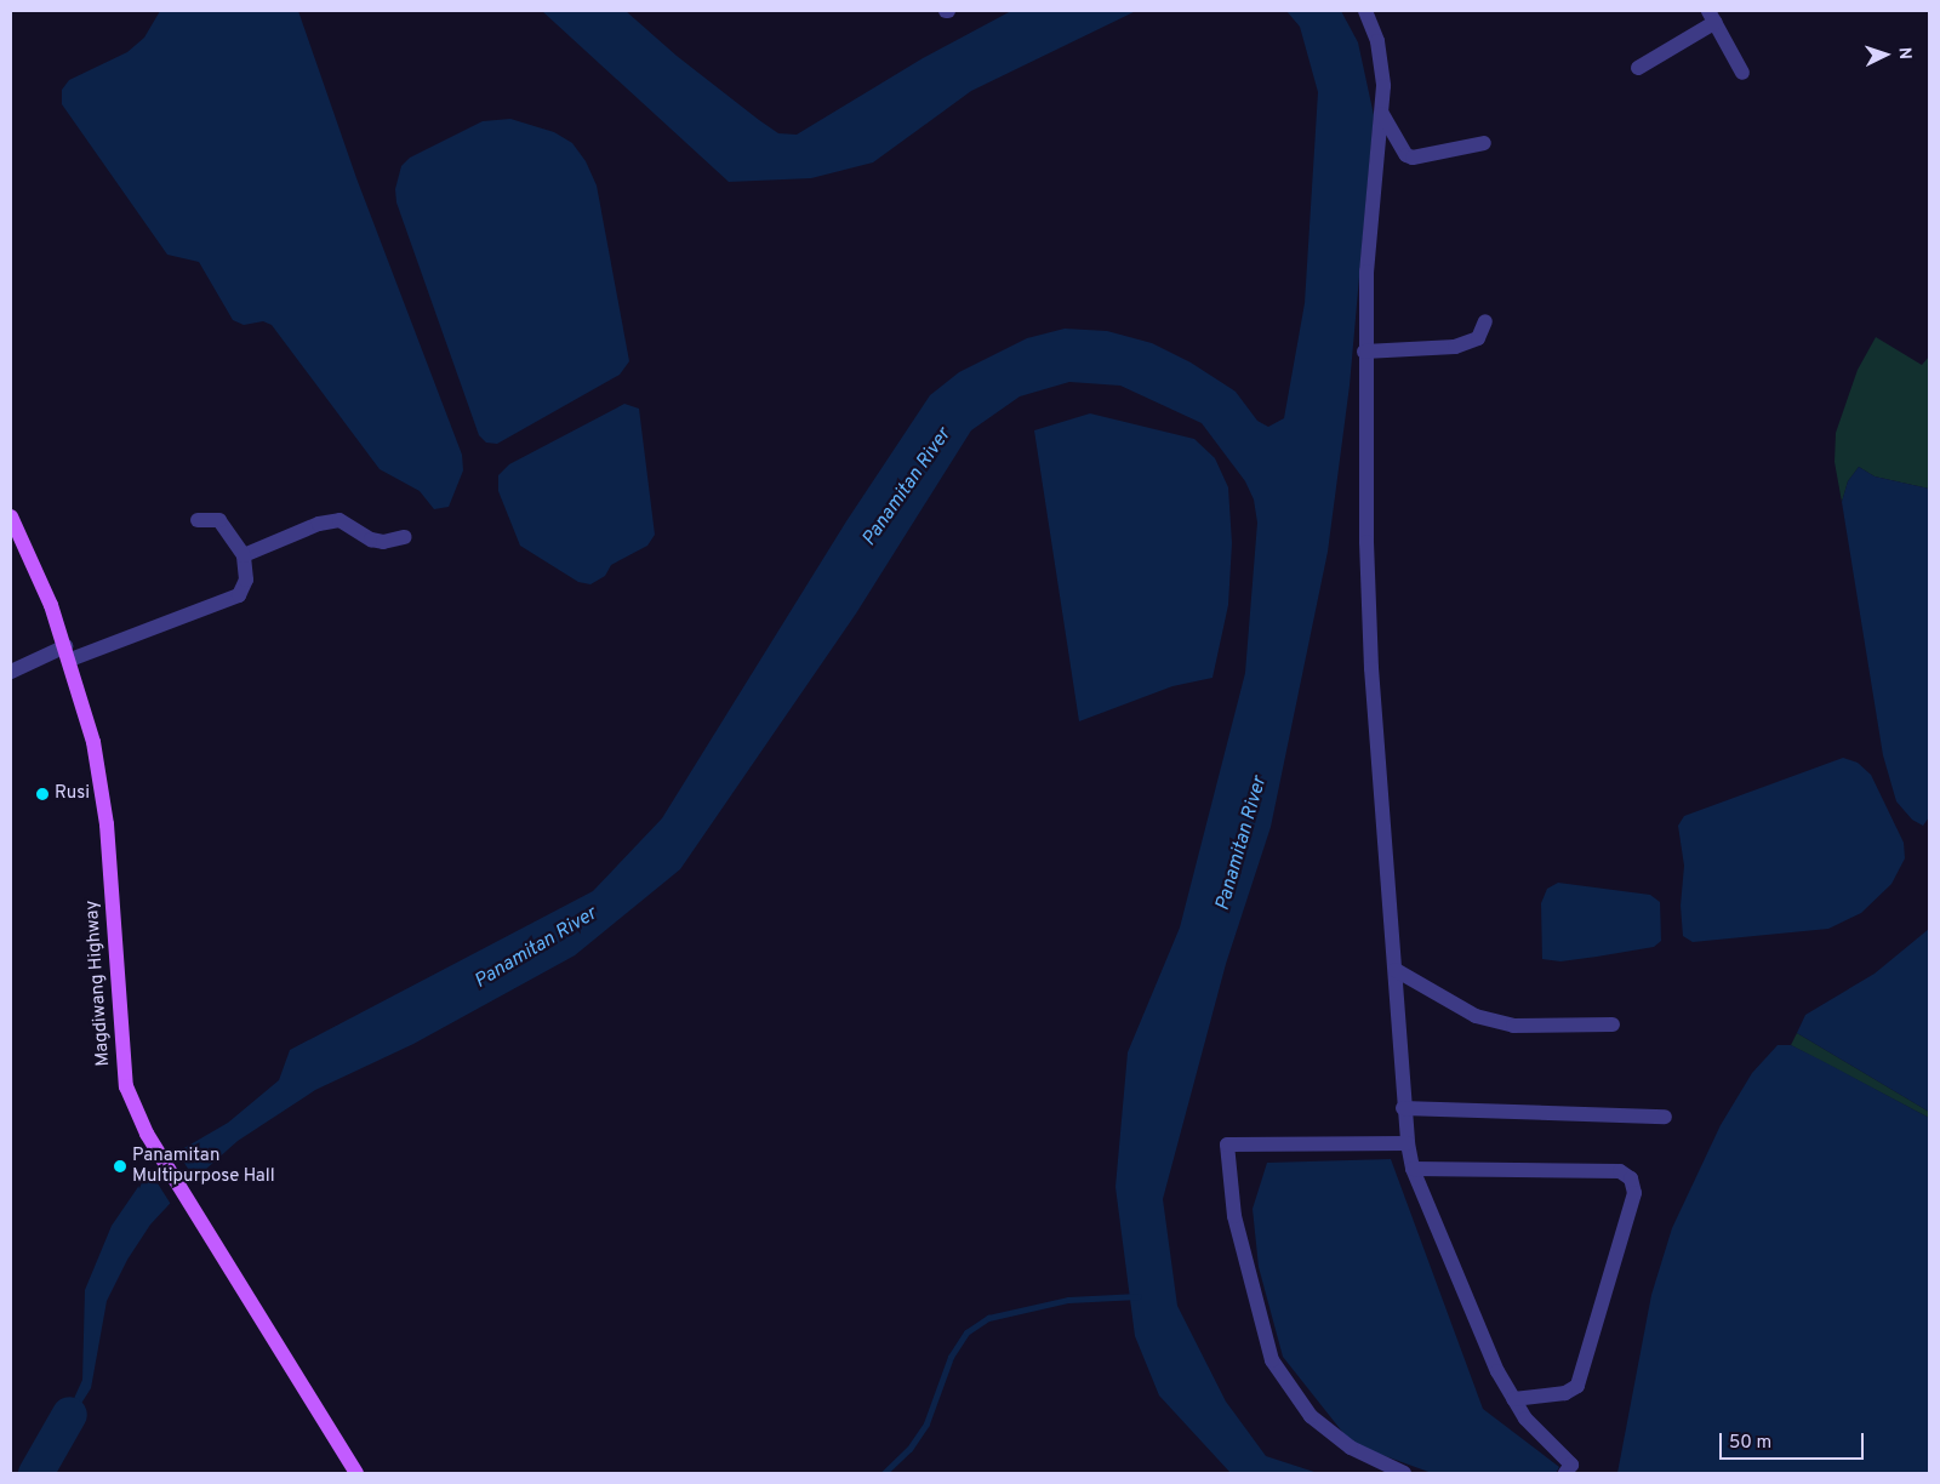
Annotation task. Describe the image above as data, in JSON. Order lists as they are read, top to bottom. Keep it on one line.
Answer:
{"streets":{"main road":["Magdiwang Highway"]},"water":["Panamitan River"],"places":["Rusi","Panamitan Multipurpose Hall"],"scale_bar":"50 m","north":"right"}
